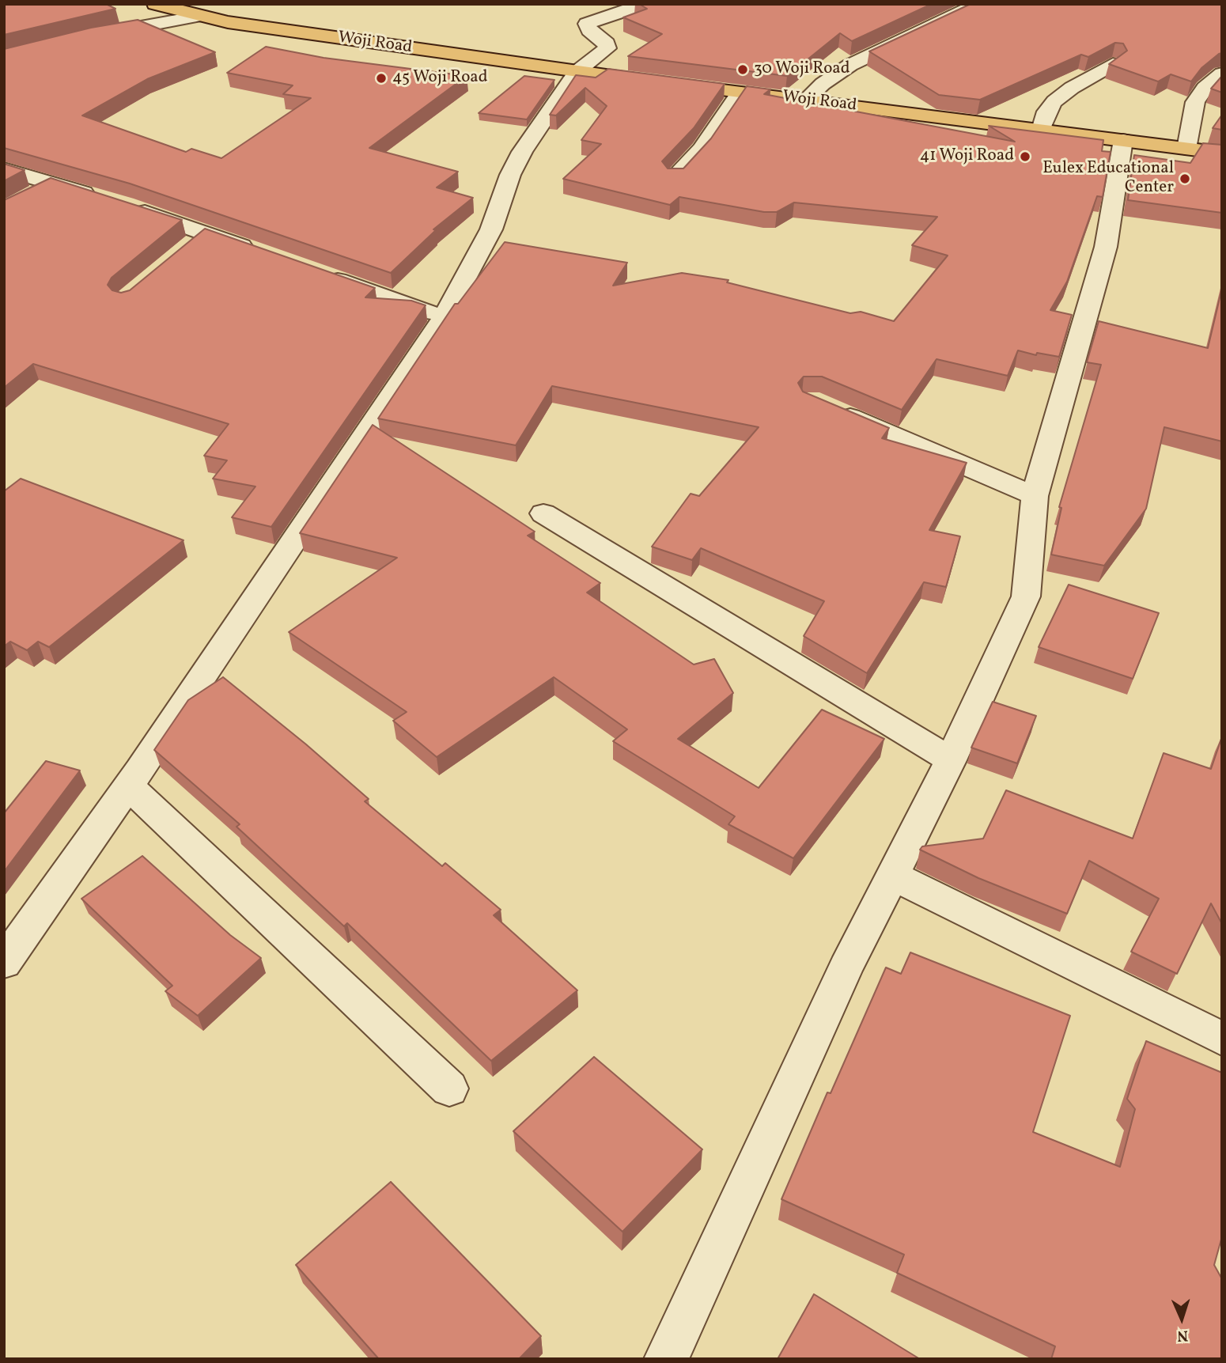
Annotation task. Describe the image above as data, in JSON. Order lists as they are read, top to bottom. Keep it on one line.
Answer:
{"streets":{"main road":["Woji Road"]},"places":["30 Woji Road","45 Woji Road","41 Woji Road","Eulex Educational Center"],"north":"bottom"}
